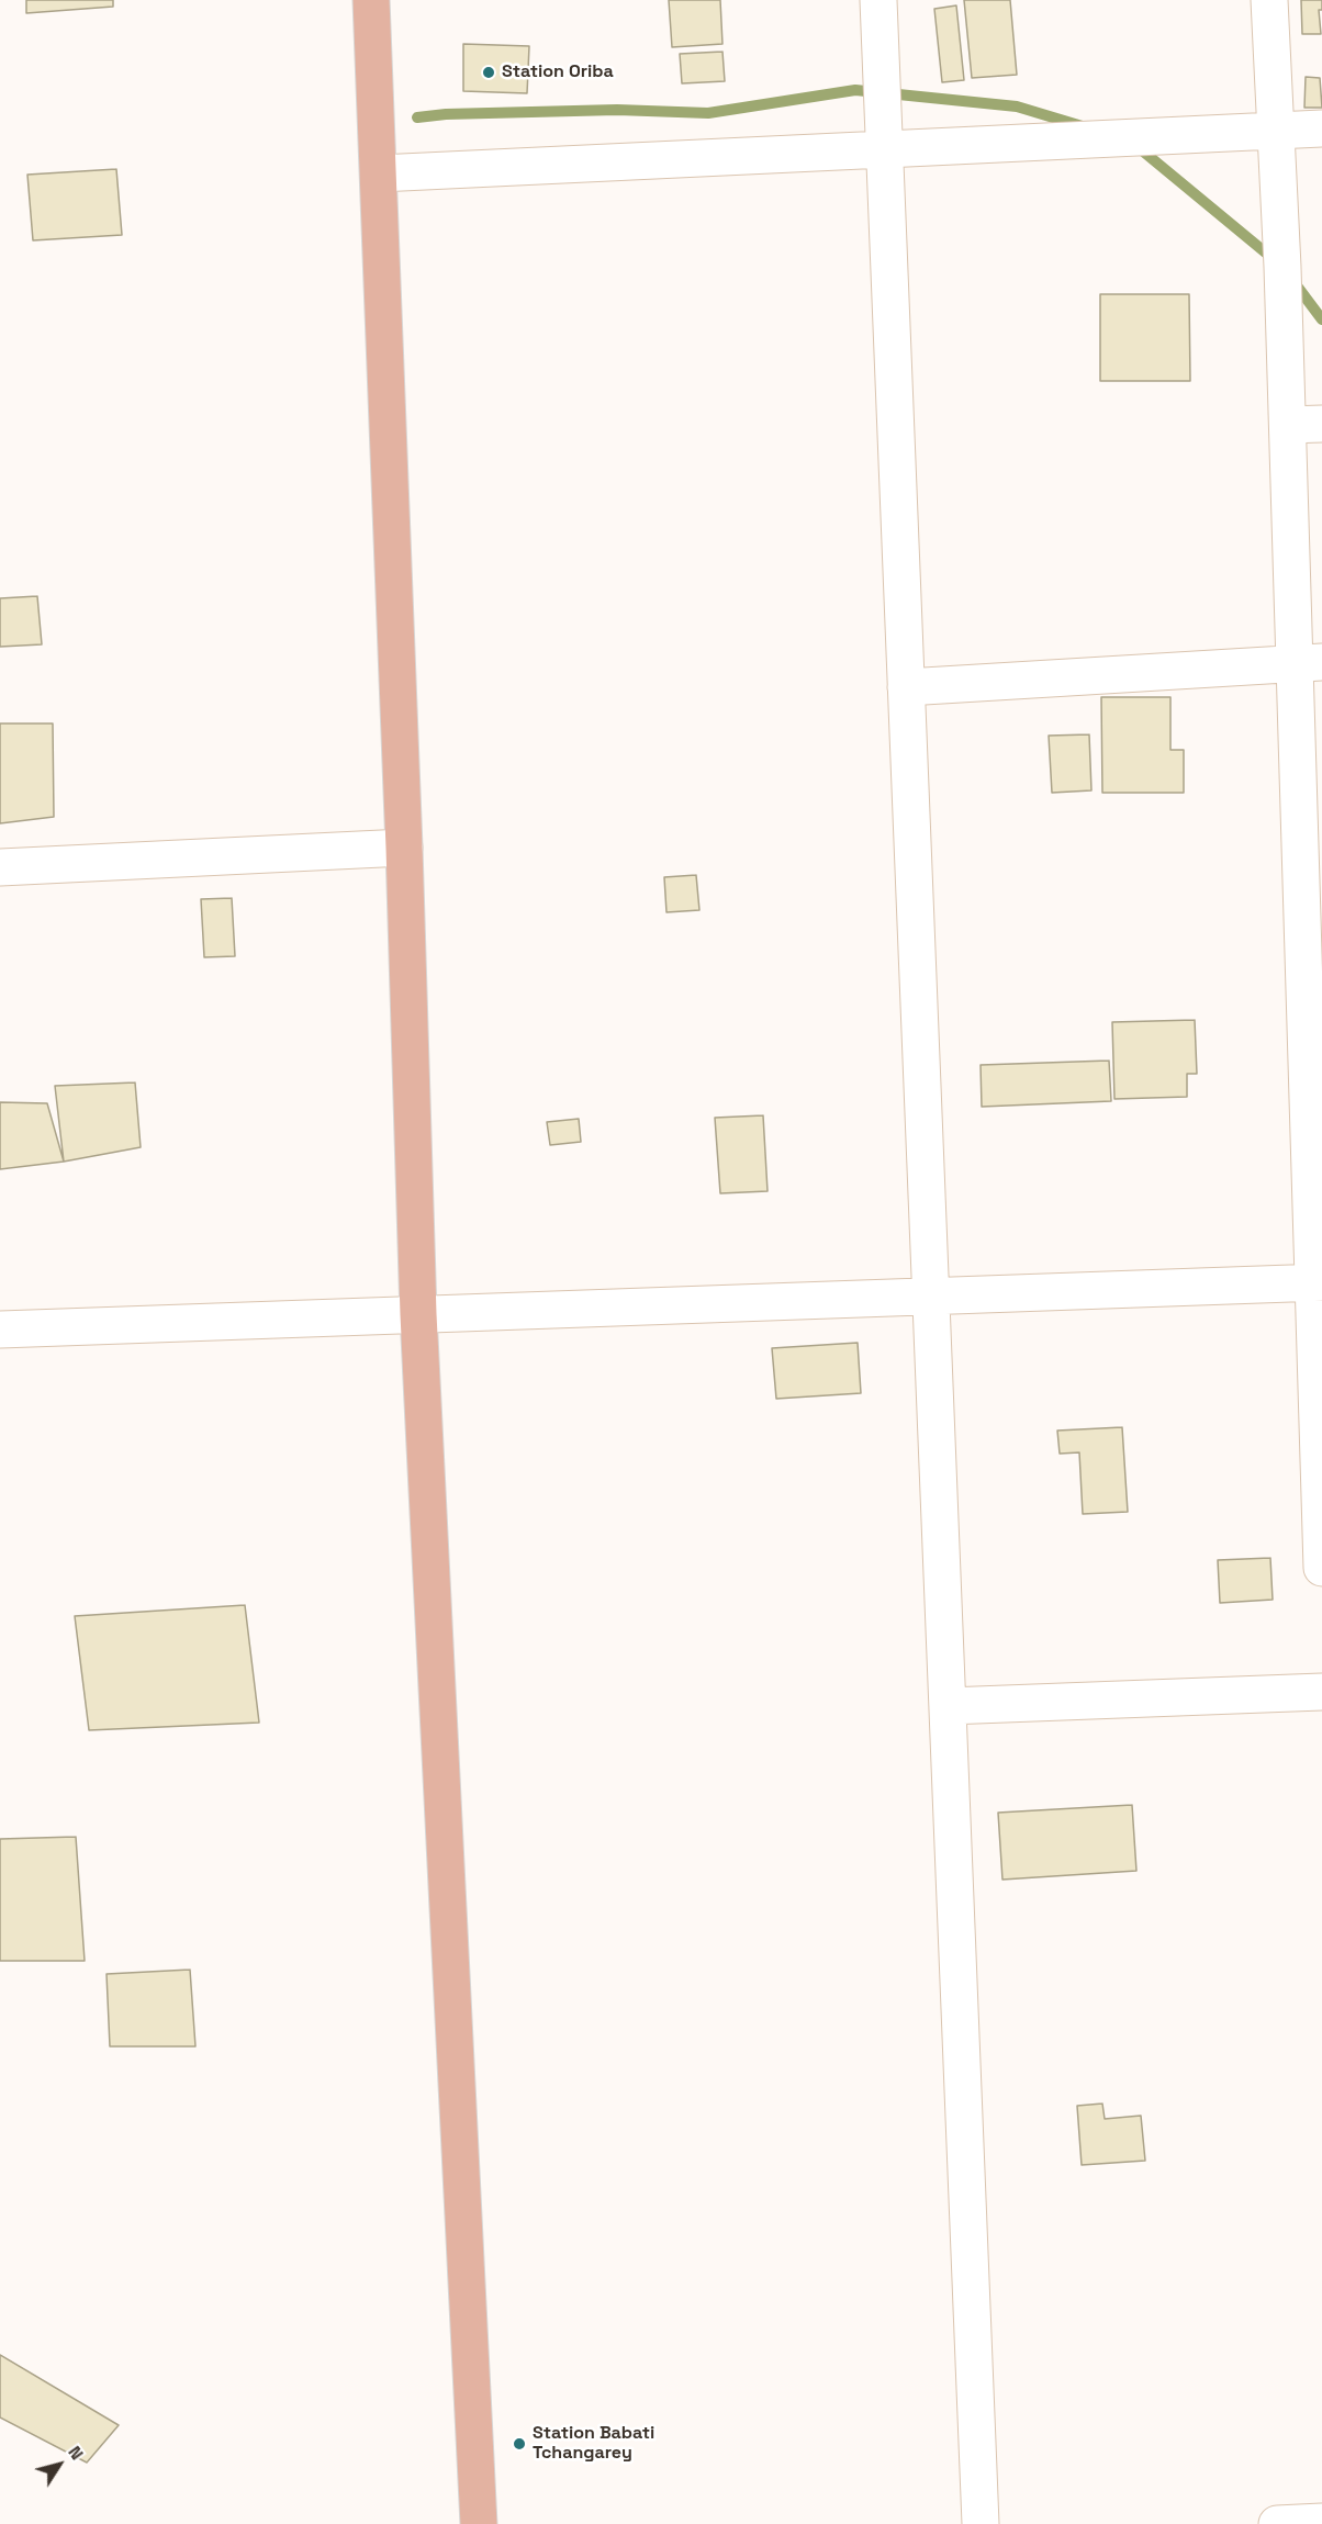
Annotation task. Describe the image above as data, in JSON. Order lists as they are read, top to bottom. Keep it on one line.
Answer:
{"places":["Station Oriba","Station Babati Tchangarey"],"north":"top right"}
